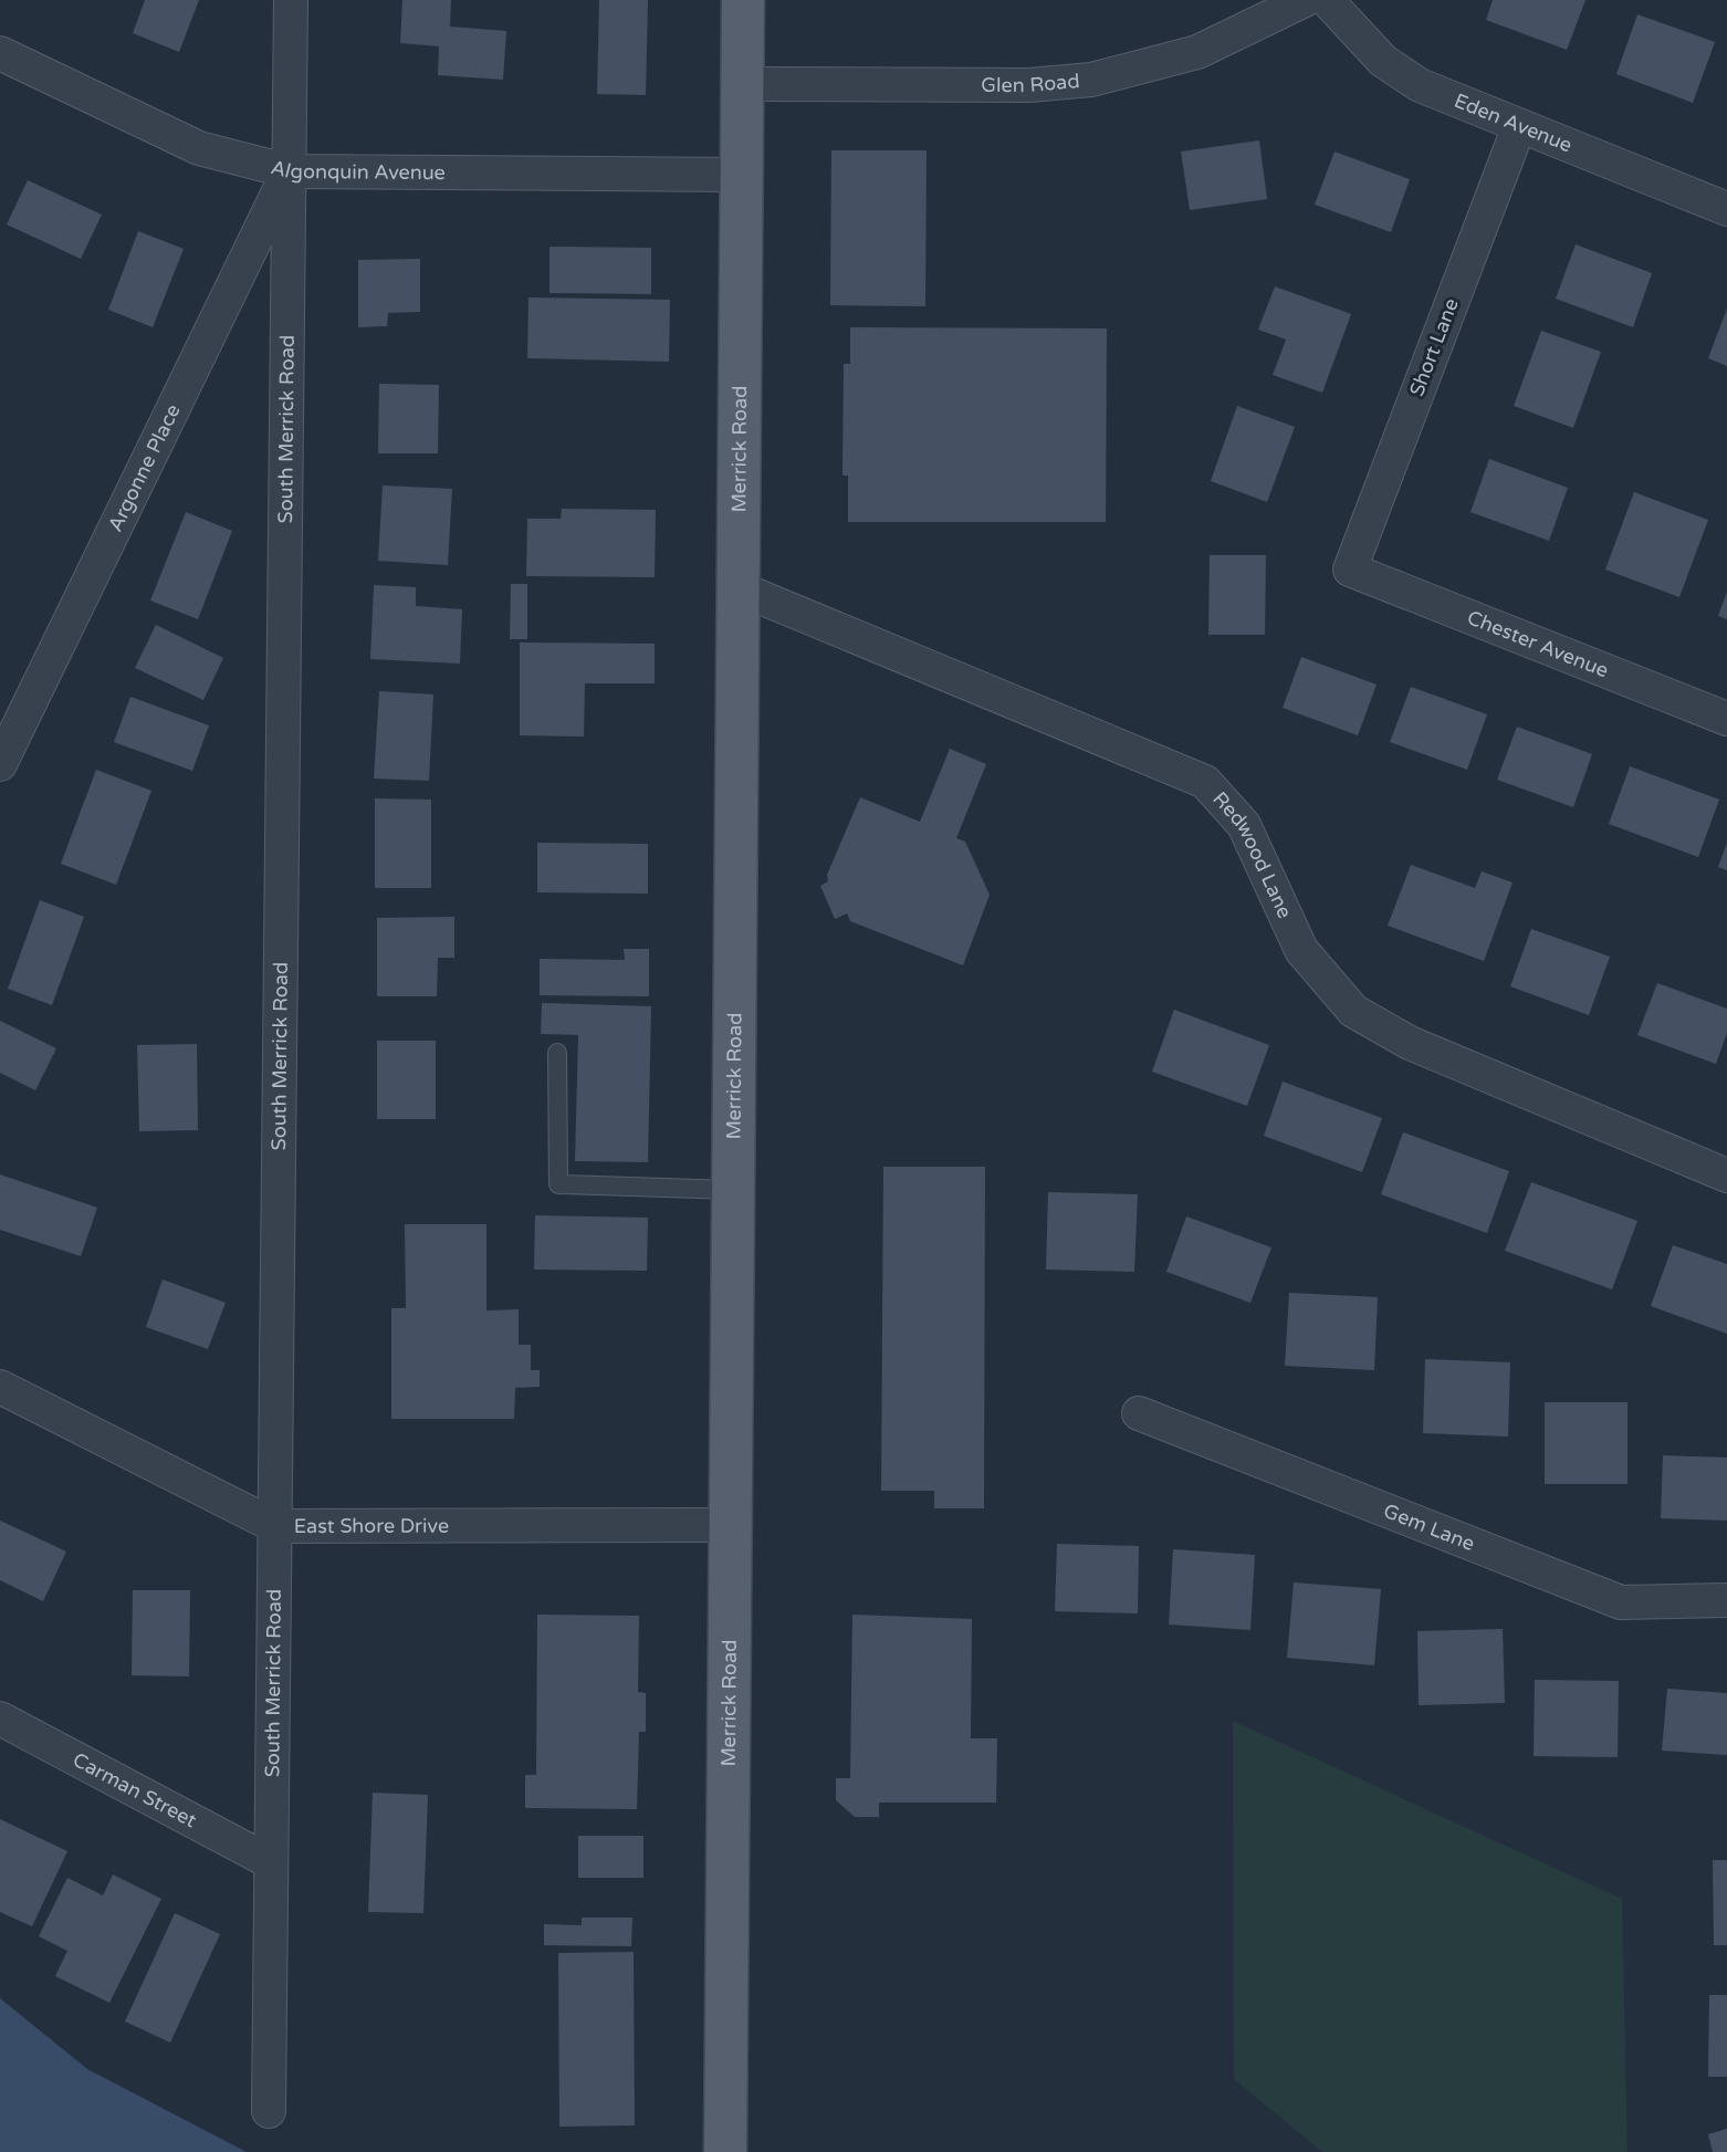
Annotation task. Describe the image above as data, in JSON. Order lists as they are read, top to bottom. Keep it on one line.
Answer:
{"streets":{"main road":["Merrick Road"],"street":["Glen Road","Eden Avenue","Algonquin Avenue","Short Lane","South Merrick Road","Argonne Place","Chester Avenue","Redwood Lane","East Shore Drive","Gem Lane","Carman Street"]},"crossings":[["Glen Road","Merrick Road"],["Eden Avenue","Short Lane"],["Algonquin Avenue","South Merrick Road"],["Algonquin Avenue","Merrick Road"],["Algonquin Avenue","Argonne Place"],["Short Lane","Chester Avenue"],["South Merrick Road","Argonne Place"],["South Merrick Road","East Shore Drive"],["South Merrick Road","Carman Street"],["Merrick Road","Redwood Lane"],["Merrick Road","East Shore Drive"]]}
